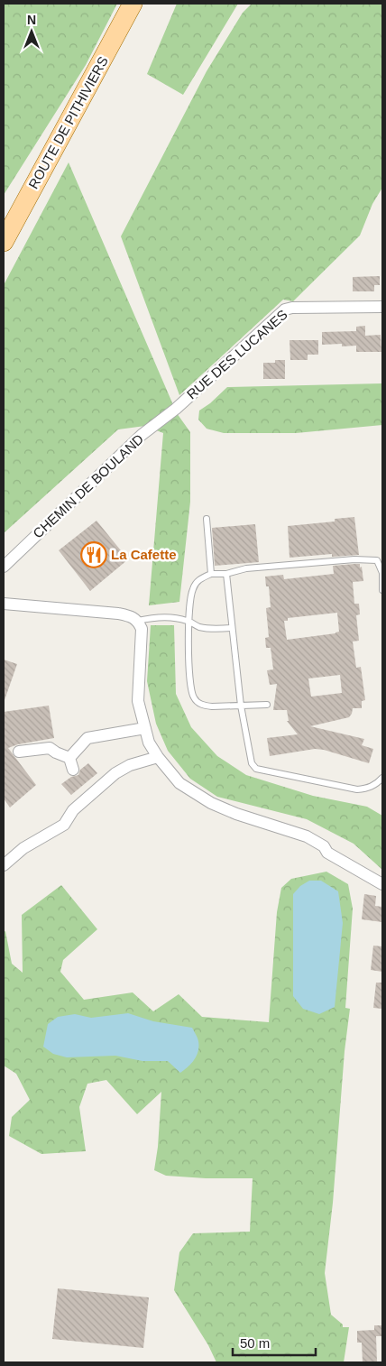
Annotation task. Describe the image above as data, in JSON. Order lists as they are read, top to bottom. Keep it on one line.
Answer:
{"streets":{"main road":["ROUTE DE PITHIVIERS"],"street":["RUE DES LUCANES","CHEMIN DE BOULAND"]},"crossings":[["RUE DES LUCANES","CHEMIN DE BOULAND"]],"places":{"restaurant":["La Cafette"]},"scale_bar":"50 m","north":"top"}
